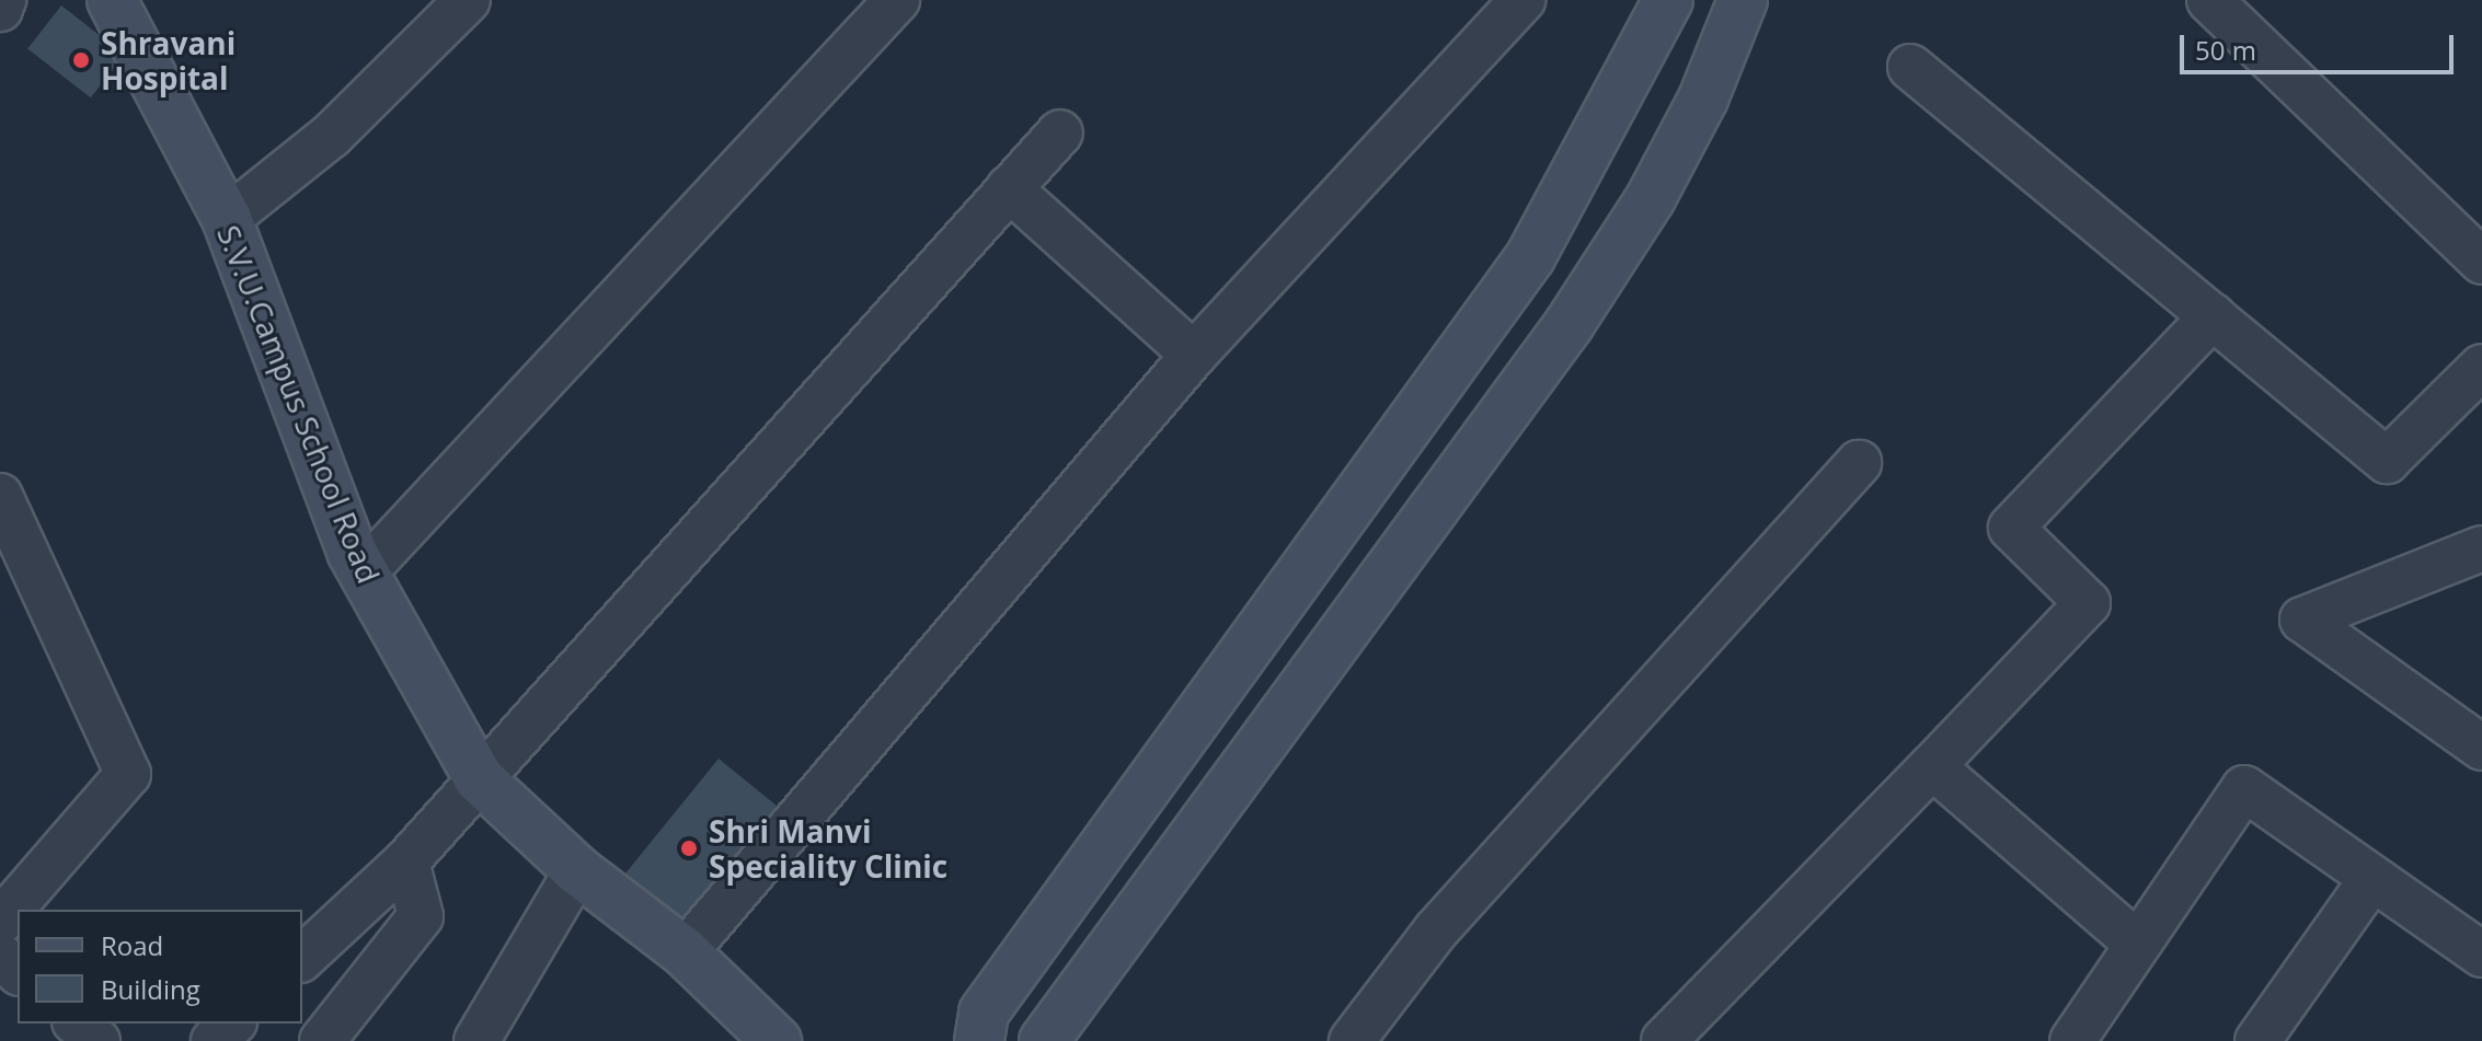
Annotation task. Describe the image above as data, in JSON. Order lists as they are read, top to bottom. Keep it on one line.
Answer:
{"streets":{"street":["S.V.U.Campus School Road"]},"places":["Shravani Hospital","Shri Manvi Speciality Clinic"],"legend":["Road","Building"],"scale_bar":"50 m"}
